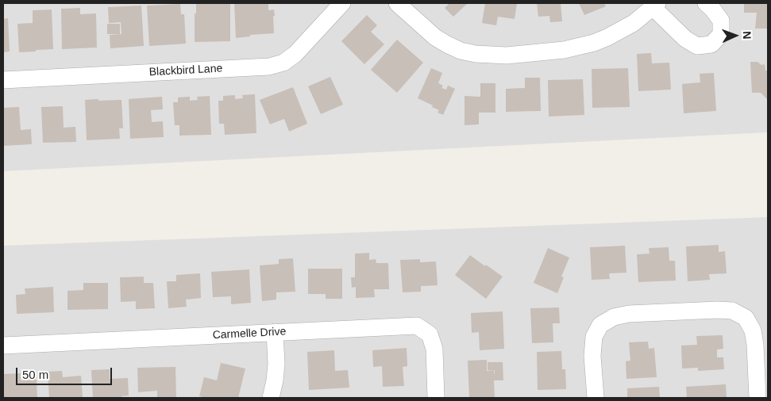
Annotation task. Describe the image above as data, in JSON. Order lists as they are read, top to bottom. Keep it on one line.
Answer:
{"streets":{"street":["Blackbird Lane","Carmelle Drive"]},"scale_bar":"50 m","north":"right"}
